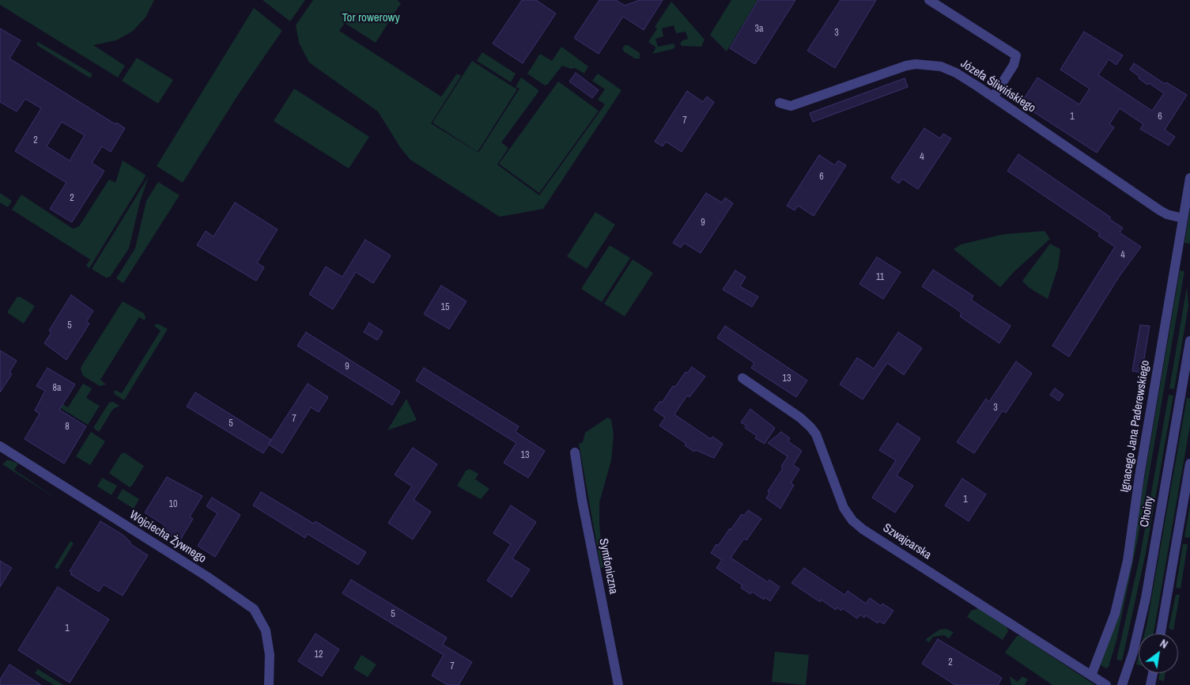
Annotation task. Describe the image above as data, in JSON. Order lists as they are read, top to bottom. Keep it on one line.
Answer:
{"streets":{"street":["Józefa Śliwińskiego","Ignacego Jana Paderewskiego","Choiny","Wojciecha Żywnego","Szwajcarska","Symfoniczna"]},"crossings":[["Józefa Śliwińskiego","Ignacego Jana Paderewskiego"],["Ignacego Jana Paderewskiego","Szwajcarska"]],"parks":["Tor rowerowy"],"house_numbers":["3a","3","1","6","7","2","4","6","2","9","4","11","15","5","9","13","8a","3","7","5","8","13","1","10","5","1","12","2","7"],"north":"top right"}
